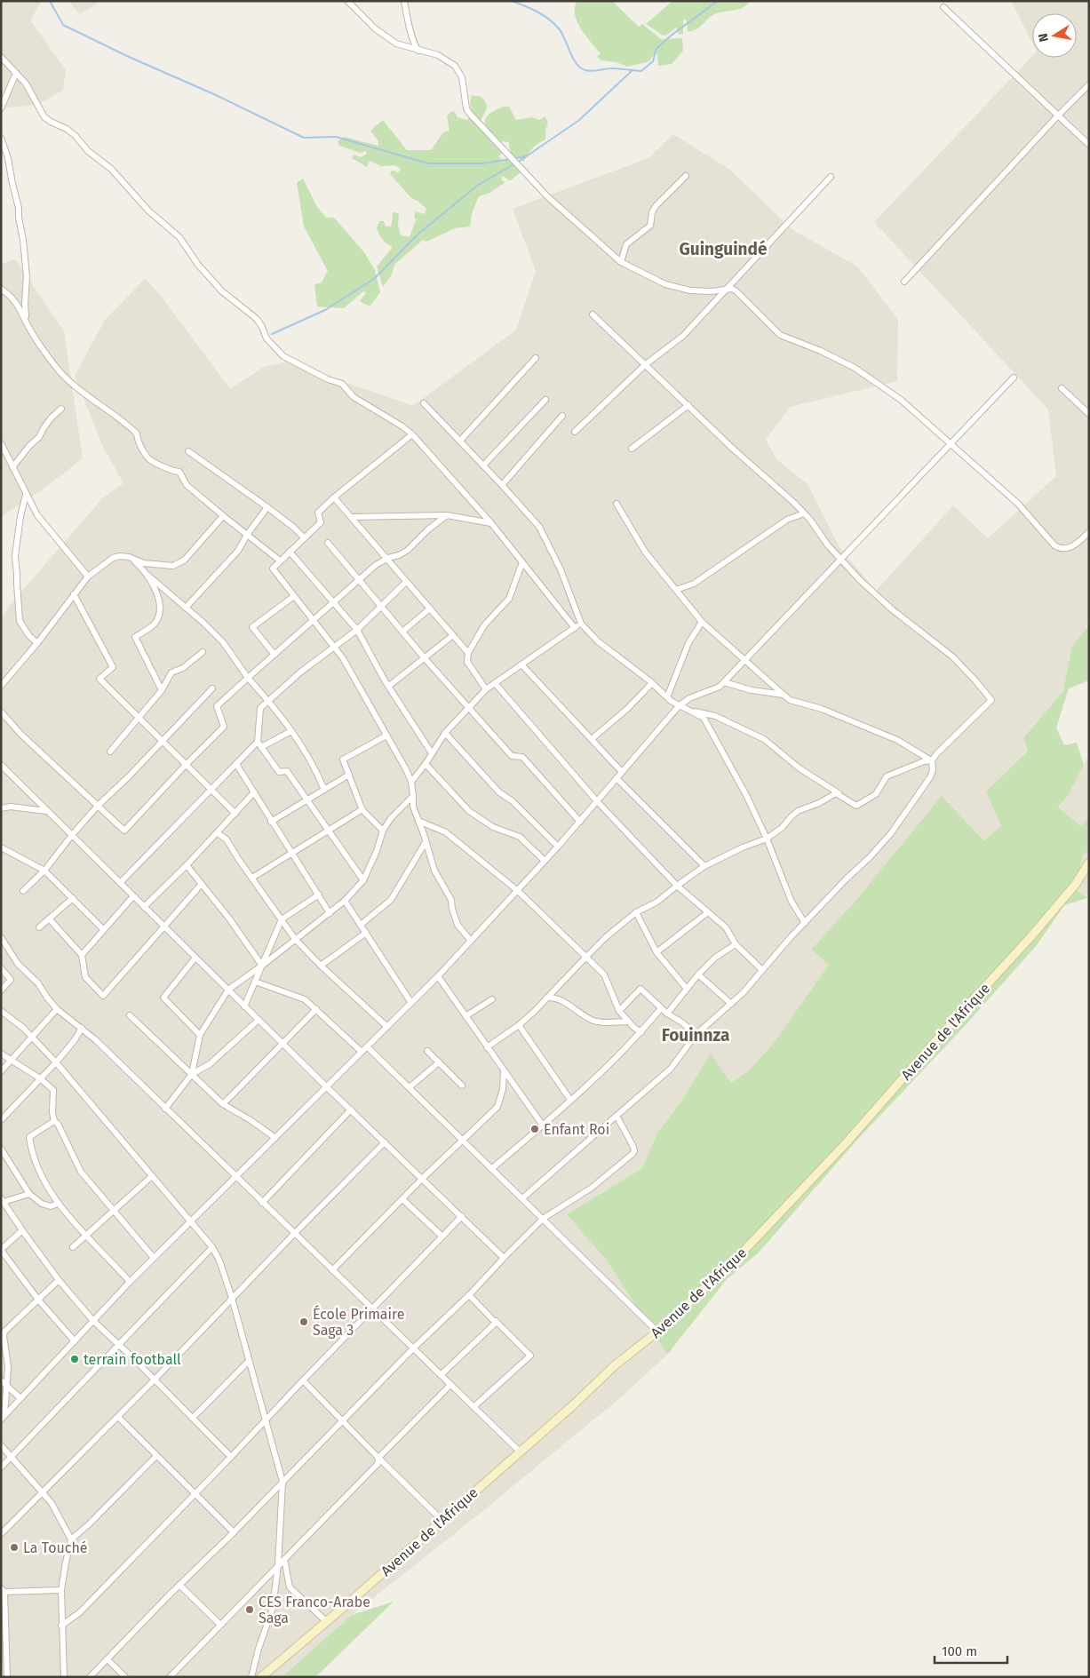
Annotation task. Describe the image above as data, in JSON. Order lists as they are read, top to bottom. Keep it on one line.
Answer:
{"streets":{"main road":["Avenue de l'Afrique"]},"districts":["Guinguindé","Fouinnza"],"places":["Enfant Roi","École Primaire Saga 3","terrain football","La Touché","CES Franco-Arabe Saga"],"scale_bar":"100 m","north":"left"}
